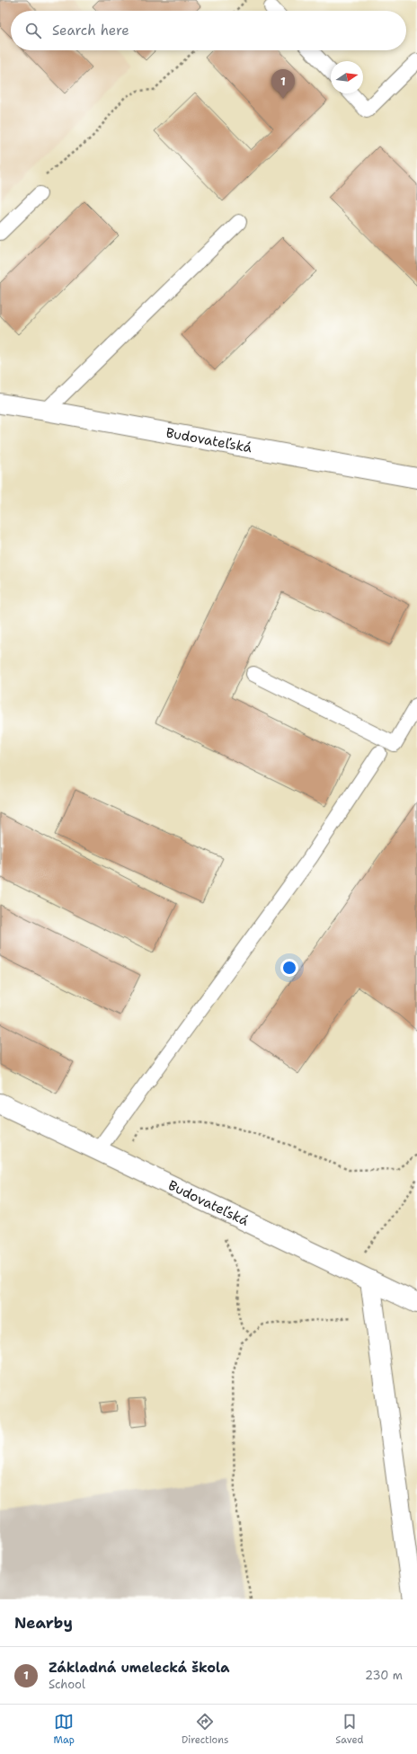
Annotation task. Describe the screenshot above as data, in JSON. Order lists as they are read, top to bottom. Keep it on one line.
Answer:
{"streets":{"street":["Budovateľská"]},"north":"right","page":{"search":"Search here","pins":"1","heading":"Nearby","list":[{"mark":"1","name":"Základná umelecká škola","note":"School","value":"230 m"}],"nav":["Map","Directions","Saved"]}}
